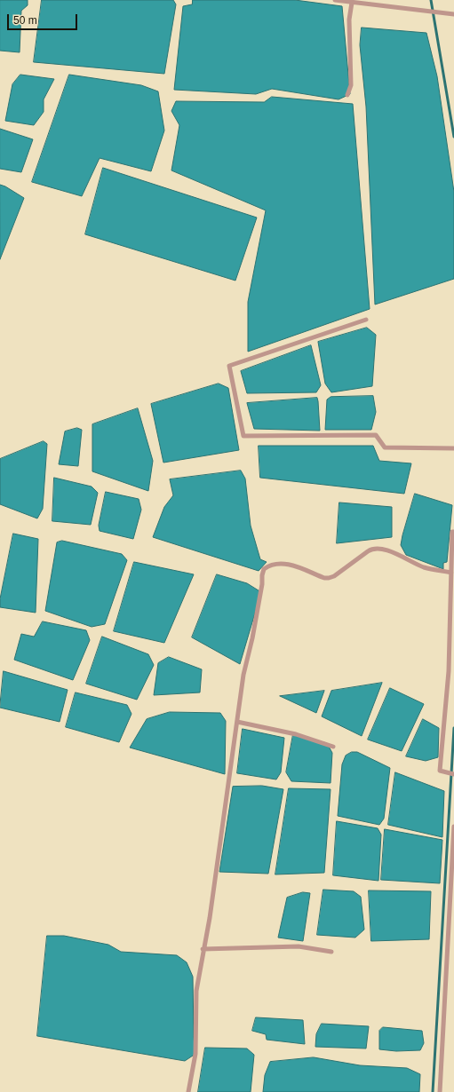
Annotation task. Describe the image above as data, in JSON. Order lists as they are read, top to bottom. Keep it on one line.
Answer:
{"scale_bar":"50 m"}
